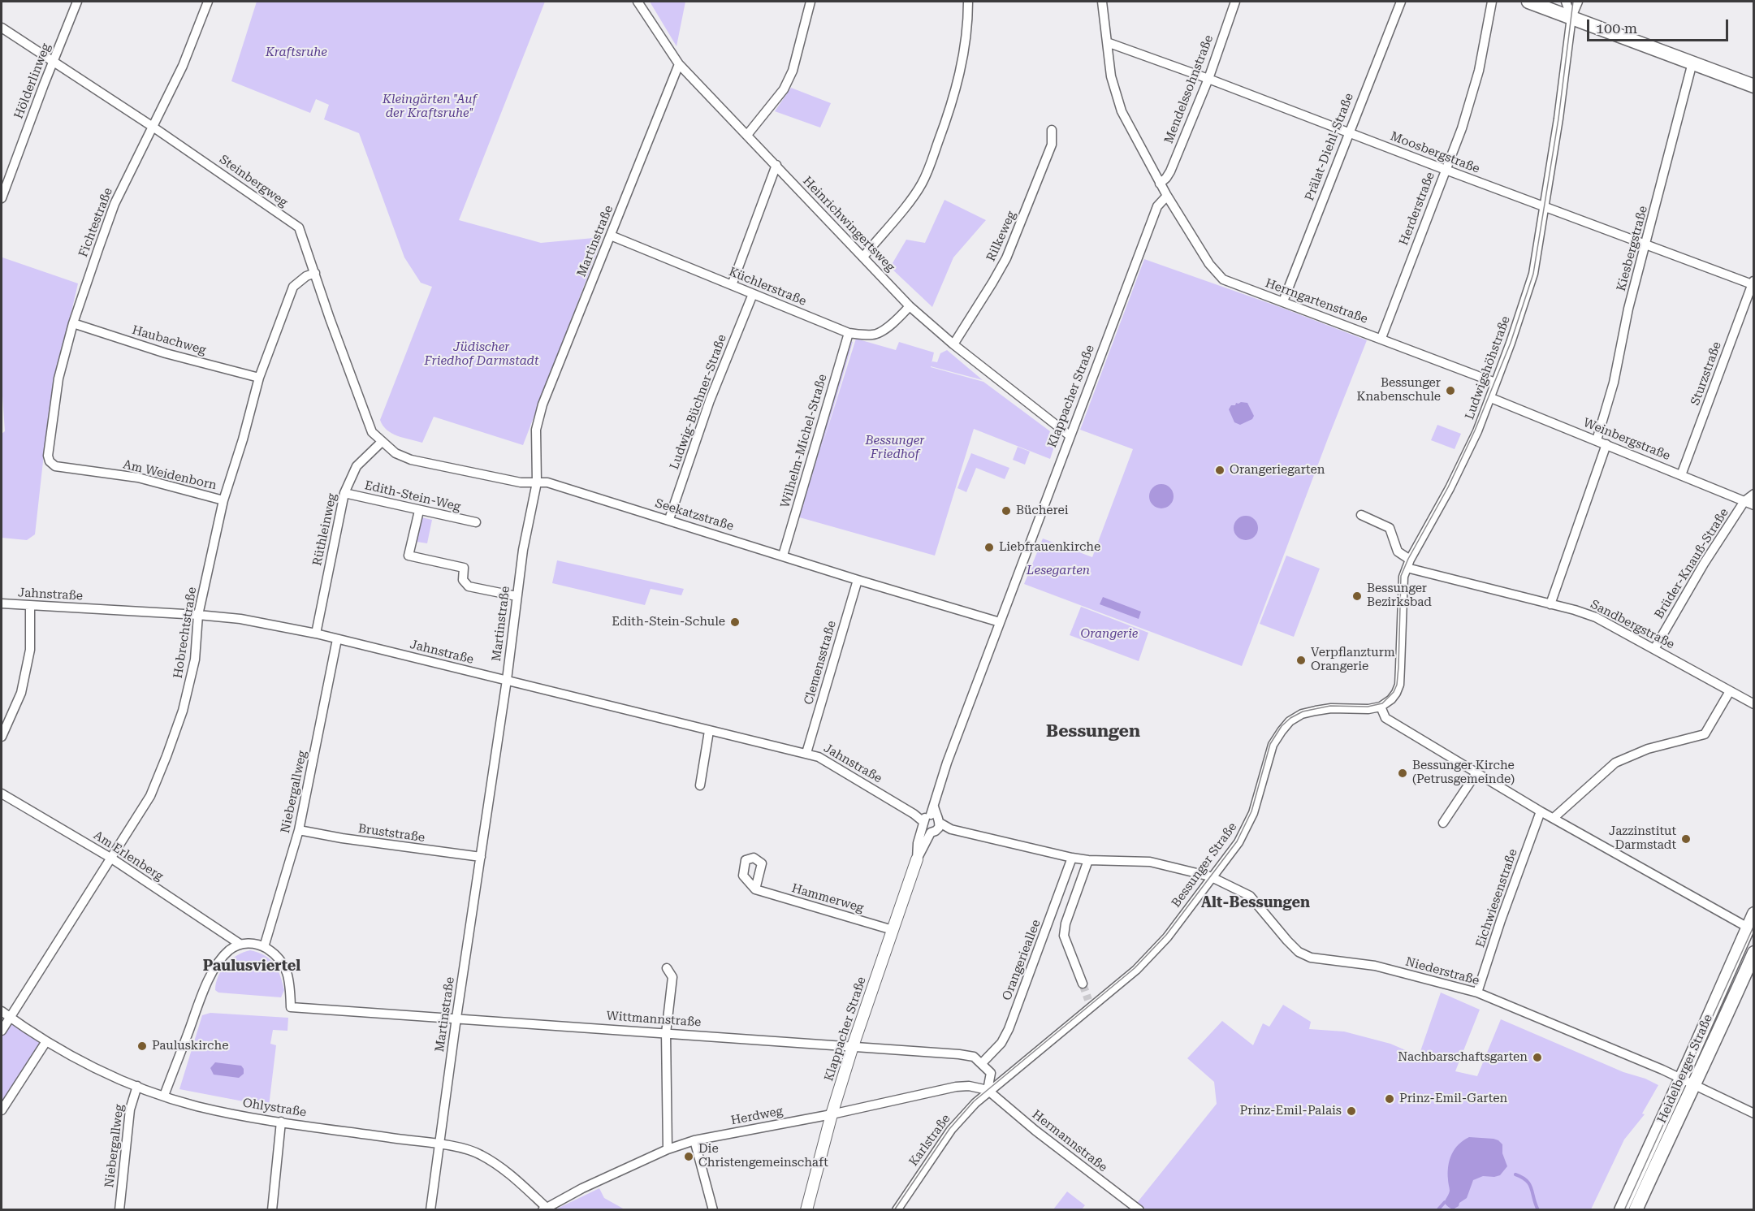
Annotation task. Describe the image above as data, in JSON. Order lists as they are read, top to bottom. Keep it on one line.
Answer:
{"streets":{"main road":["Heidelberger Straße"],"street":["Hölderlinweg","Mendelssohnstraße","Prälat-Diehl-Straße","Moosbergstraße","Steinbergweg","Herderstraße","Fichtestraße","Heinrichwingertsweg","Rilkeweg","Martinstraße","Kiesbergstraße","Küchlerstraße","Herrngartenstraße","Haubachweg","Ludwigshöhstraße","Sturzstraße","Klappacher Straße","Ludwig-Büchner-Straße","Weinbergstraße","Wilhelm-Michel-Straße","Am Weidenborn","Edith-Stein-Weg","Seekatzstraße","Rüthleinweg","Brüder-Knauß-Straße","Jahnstraße","Sandbergstraße","Hobrechtstraße","Clemensstraße","Niebergallweg","Bruststraße","Am Erlenberg","Bessunger Straße","Hammerweg","Eichwiesenstraße","Orangerieallee","Niederstraße","Wittmannstraße","Ohlystraße","Herdweg","Karlstraße","Hermannstraße"]},"crossings":[["Hölderlinweg","Steinbergweg"],["Mendelssohnstraße","Moosbergstraße"],["Prälat-Diehl-Straße","Moosbergstraße"],["Prälat-Diehl-Straße","Herrngartenstraße"],["Moosbergstraße","Herderstraße"],["Moosbergstraße","Kiesbergstraße"],["Moosbergstraße","Ludwigshöhstraße"],["Moosbergstraße","Sturzstraße"],["Steinbergweg","Fichtestraße"],["Steinbergweg","Seekatzstraße"],["Steinbergweg","Rüthleinweg"],["Steinbergweg","Hobrechtstraße"],["Herderstraße","Herrngartenstraße"],["Fichtestraße","Haubachweg"],["Fichtestraße","Am Weidenborn"],["Heinrichwingertsweg","Rilkeweg"],["Heinrichwingertsweg","Martinstraße"],["Heinrichwingertsweg","Küchlerstraße"],["Heinrichwingertsweg","Klappacher Straße"],["Martinstraße","Küchlerstraße"],["Martinstraße","Seekatzstraße"],["Martinstraße","Jahnstraße"],["Martinstraße","Bruststraße"],["Martinstraße","Wittmannstraße"],["Martinstraße","Ohlystraße"],["Kiesbergstraße","Weinbergstraße"],["Küchlerstraße","Ludwig-Büchner-Straße"],["Küchlerstraße","Wilhelm-Michel-Straße"],["Herrngartenstraße","Ludwigshöhstraße"],["Herrngartenstraße","Klappacher Straße"],["Haubachweg","Hobrechtstraße"],["Ludwigshöhstraße","Weinbergstraße"],["Ludwigshöhstraße","Sandbergstraße"],["Ludwigshöhstraße","Bessunger Straße"],["Sturzstraße","Weinbergstraße"],["Klappacher Straße","Seekatzstraße"],["Klappacher Straße","Jahnstraße"],["Klappacher Straße","Hammerweg"],["Klappacher Straße","Wittmannstraße"],["Klappacher Straße","Herdweg"],["Ludwig-Büchner-Straße","Seekatzstraße"],["Weinbergstraße","Brüder-Knauß-Straße"],["Wilhelm-Michel-Straße","Seekatzstraße"],["Am Weidenborn","Hobrechtstraße"],["Edith-Stein-Weg","Rüthleinweg"],["Seekatzstraße","Rüthleinweg"],["Seekatzstraße","Clemensstraße"],["Rüthleinweg","Jahnstraße"],["Brüder-Knauß-Straße","Sandbergstraße"],["Jahnstraße","Hobrechtstraße"],["Jahnstraße","Clemensstraße"],["Jahnstraße","Niebergallweg"],["Jahnstraße","Bessunger Straße"],["Jahnstraße","Orangerieallee"],["Jahnstraße","Niederstraße"],["Hobrechtstraße","Am Erlenberg"],["Hobrechtstraße","Ohlystraße"],["Niebergallweg","Bruststraße"],["Niebergallweg","Wittmannstraße"],["Niebergallweg","Ohlystraße"],["Bessunger Straße","Niederstraße"],["Bessunger Straße","Herdweg"],["Bessunger Straße","Karlstraße"],["Bessunger Straße","Hermannstraße"],["Eichwiesenstraße","Niederstraße"],["Orangerieallee","Wittmannstraße"],["Niederstraße","Heidelberger Straße"],["Ohlystraße","Herdweg"],["Herdweg","Karlstraße"],["Herdweg","Hermannstraße"],["Karlstraße","Hermannstraße"]],"districts":["Bessungen","Alt-Bessungen","Paulusviertel"],"parks":["Kraftsruhe","Kleingärten \"Auf der Kraftsruhe\"","Jüdischer Friedhof Darmstadt","Bessunger Friedhof","Lesegarten","Orangerie"],"places":["Bessunger Knabenschule","Orangeriegarten","Bücherei","Liebfrauenkirche","Bessunger Bezirksbad","Edith-Stein-Schule","Verpflanzturm Orangerie","Bessunger Kirche (Petrusgemeinde)","Jazzinstitut Darmstadt","Pauluskirche","Nachbarschaftsgarten","Prinz-Emil-Garten","Prinz-Emil-Palais","Die Christengemeinschaft"],"scale_bar":"100 m"}
